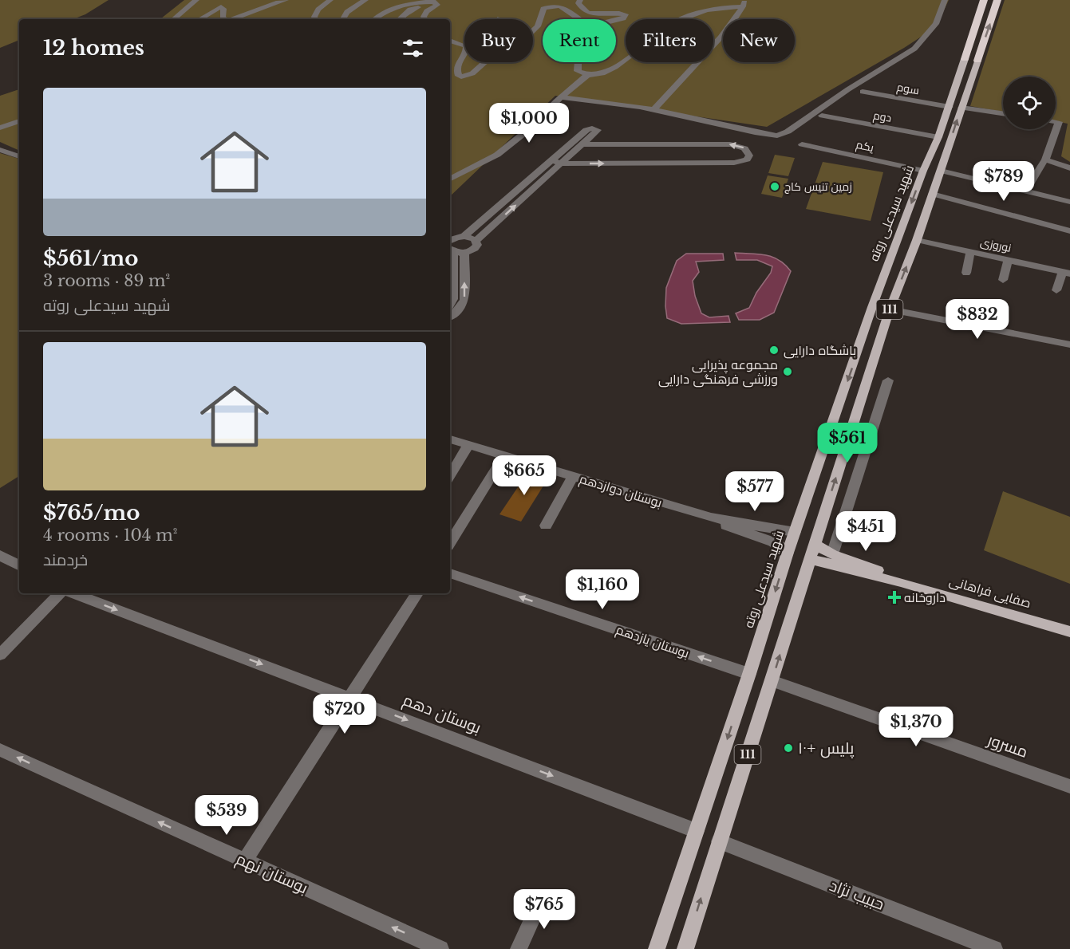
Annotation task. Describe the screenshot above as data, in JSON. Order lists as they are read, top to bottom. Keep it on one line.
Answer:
{"streets":{"highway":["111"],"main road":["شهید سیدعلی روته","صفایی فراهانی"],"street":["سوم","دوم","یکم","نوروزی","بوستان دوازدهم","بوستان یازدهم","بوستان دهم","مسرور","بوستان نهم","حبیب نژاد"]},"crossings":[["سوم","شهید سیدعلی روته"],["دوم","شهید سیدعلی روته"],["یکم","شهید سیدعلی روته"],["شهید سیدعلی روته","نوروزی"],["شهید سیدعلی روته","111"],["شهید سیدعلی روته","بوستان دوازدهم"],["شهید سیدعلی روته","صفایی فراهانی"],["شهید سیدعلی روته","بوستان یازدهم"],["شهید سیدعلی روته","بوستان دهم"],["شهید سیدعلی روته","مسرور"],["شهید سیدعلی روته","حبیب نژاد"]],"one_way":["بوستان یازدهم","بوستان دهم","بوستان نهم"],"places":{"other":["زمین تنیس کاج","باشگاه دارایی","مجموعه پذیرایی ورزشی فرهنگی دارایی","پلیس +۱۰"],"health":["داروخانه"]},"page":{"chip":["Buy","Rent","Filters","New"],"heading":"12 homes","list":[{"name":"$561/mo","note":"3 rooms · 89 m² · شهید سیدعلی روته"},{"name":"$765/mo","note":"4 rooms · 104 m² · خردمند"}],"price":["$1,000","$789","$832","$561","$665","$577","$451","$1,160","$720","$1,370","$539","$765"]}}
